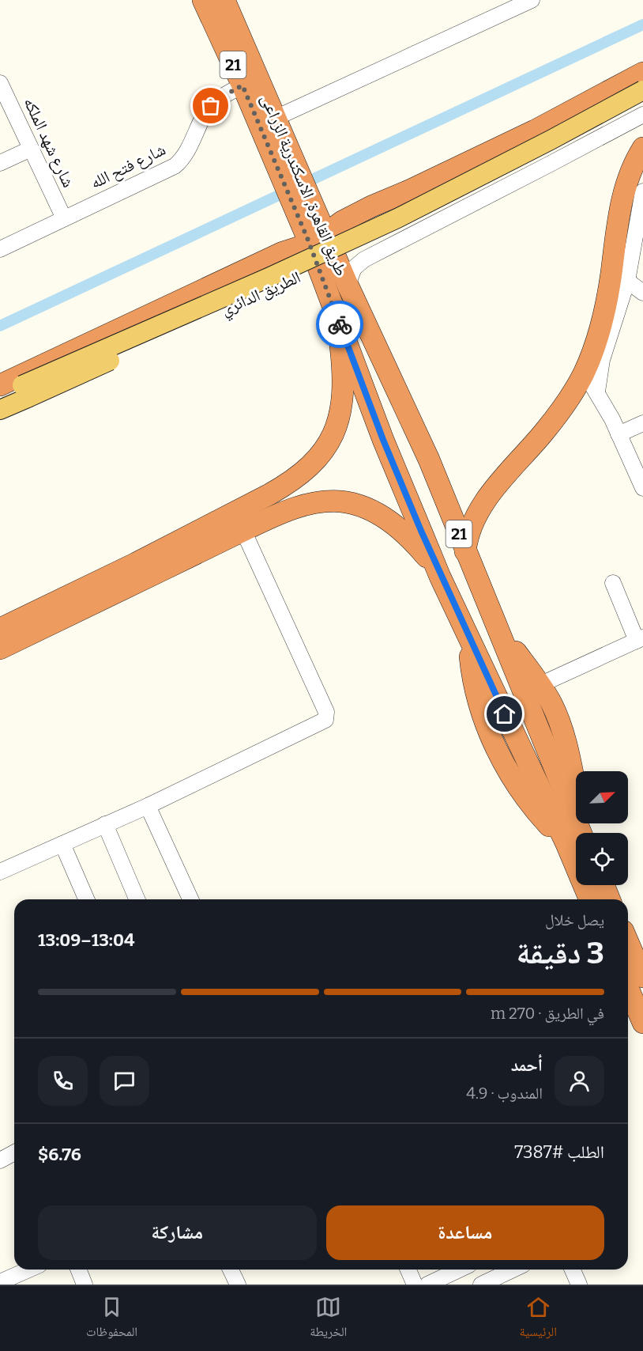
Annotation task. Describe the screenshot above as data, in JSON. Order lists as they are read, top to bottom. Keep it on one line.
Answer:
{"streets":{"highway":["21","طريق القاهرة, الاسكندرية الزراعى"],"main road":["الطريق الدائري"],"street":["شارع شهد الملكه","شارع فتح الله"]},"crossings":[["شارع شهد الملكه","شارع فتح الله"],["شارع فتح الله","طريق القاهرة, الاسكندرية الزراعى"]],"north":"top right","page":{"heading":["3 دقيقة","يصل خلال","13:04–13:09"],"panel":["أحمد","المندوب · 4.9","الطلب #7387","$6.76"],"bar":"في الطريق · 270 m","buttons":["مساعدة","مشاركة"],"tabs":["الرئيسية","الخريطة","المحفوظات"]}}
